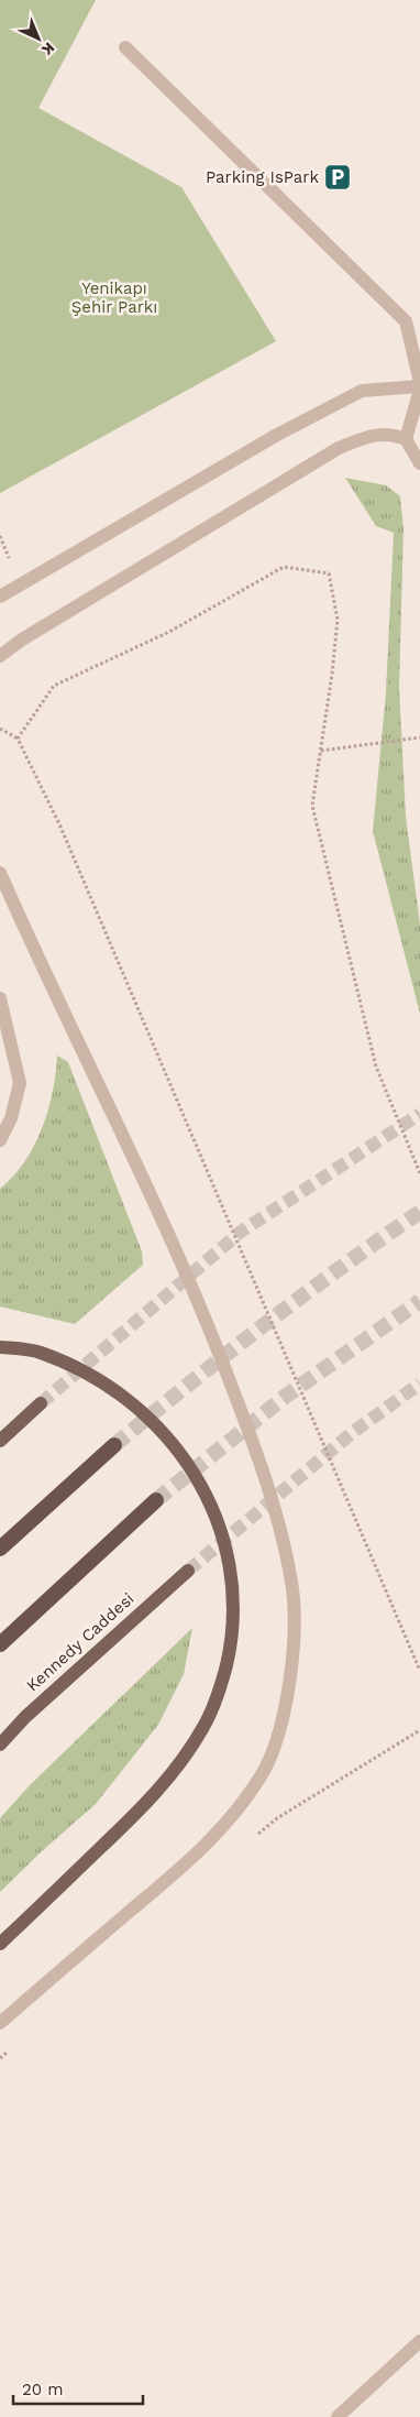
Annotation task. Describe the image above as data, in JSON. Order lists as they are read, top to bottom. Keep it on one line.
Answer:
{"streets":{"main road":["Kennedy Caddesi"]},"parks":["Yenikapı Şehir Parkı"],"places":{"parking":["Parking IsPark"]},"scale_bar":"20 m","north":"bottom right"}
